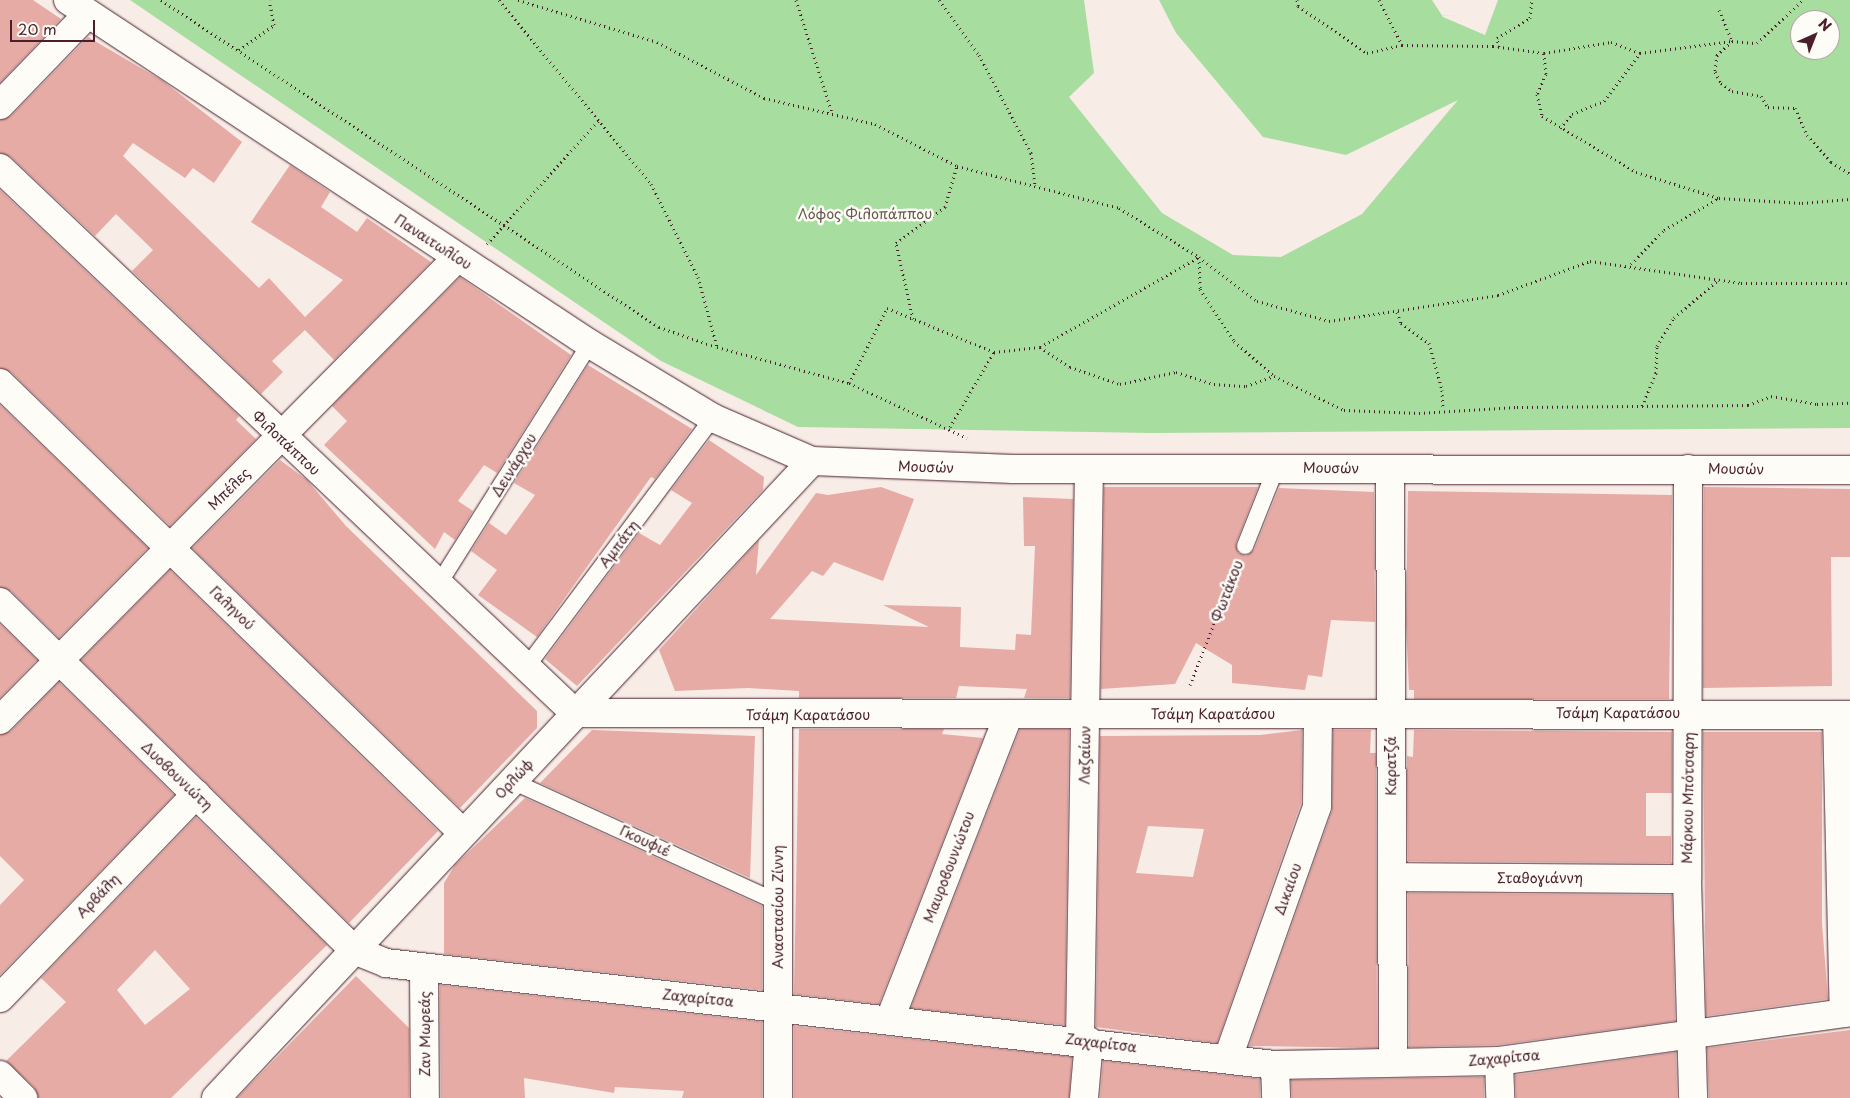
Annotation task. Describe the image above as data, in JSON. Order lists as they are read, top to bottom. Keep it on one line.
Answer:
{"streets":{"street":["Παναιτωλίου","Φιλοπάππου","Μουσών","Μπέλες","Γαληνού","Τσάμη Καρατάσου","Λαζαίων","Καρατζά","Δυοβουνιώτη","Ορλώφ","Μάρκου Μπότσαρη","Μαυροβουνιώτου","Σταθογιάννη","Δικαίου","Αρβάλη","Αναστασίου Ζίννη","Ζαχαρίτσα","Ζαν Μωρεάς"],"lane":["Δεινάρχου","Αμπάτη","Φωτάκου","Γκουφιέ"]},"crossings":[["Παναιτωλίου","Δεινάρχου"],["Παναιτωλίου","Μουσών"],["Παναιτωλίου","Μπέλες"],["Παναιτωλίου","Αμπάτη"],["Παναιτωλίου","Ορλώφ"],["Φιλοπάππου","Δεινάρχου"],["Φιλοπάππου","Μπέλες"],["Φιλοπάππου","Αμπάτη"],["Φιλοπάππου","Τσάμη Καρατάσου"],["Φιλοπάππου","Ορλώφ"],["Μουσών","Φωτάκου"],["Μουσών","Λαζαίων"],["Μουσών","Καρατζά"],["Μουσών","Ορλώφ"],["Μουσών","Μάρκου Μπότσαρη"],["Μπέλες","Γαληνού"],["Μπέλες","Δυοβουνιώτη"],["Φωτάκου","Τσάμη Καρατάσου"],["Γαληνού","Ορλώφ"],["Τσάμη Καρατάσου","Λαζαίων"],["Τσάμη Καρατάσου","Καρατζά"],["Τσάμη Καρατάσου","Ορλώφ"],["Τσάμη Καρατάσου","Μάρκου Μπότσαρη"],["Τσάμη Καρατάσου","Μαυροβουνιώτου"],["Τσάμη Καρατάσου","Δικαίου"],["Τσάμη Καρατάσου","Αναστασίου Ζίννη"],["Λαζαίων","Ζαχαρίτσα"],["Καρατζά","Σταθογιάννη"],["Καρατζά","Ζαχαρίτσα"],["Δυοβουνιώτη","Ορλώφ"],["Δυοβουνιώτη","Αρβάλη"],["Δυοβουνιώτη","Ζαχαρίτσα"],["Ορλώφ","Γκουφιέ"],["Ορλώφ","Ζαχαρίτσα"],["Μάρκου Μπότσαρη","Σταθογιάννη"],["Μάρκου Μπότσαρη","Ζαχαρίτσα"],["Γκουφιέ","Αναστασίου Ζίννη"],["Μαυροβουνιώτου","Ζαχαρίτσα"],["Δικαίου","Ζαχαρίτσα"],["Αναστασίου Ζίννη","Ζαχαρίτσα"],["Ζαχαρίτσα","Ζαν Μωρεάς"]],"parks":["Λόφος Φιλοπάππου"],"scale_bar":"20 m","north":"top right"}
